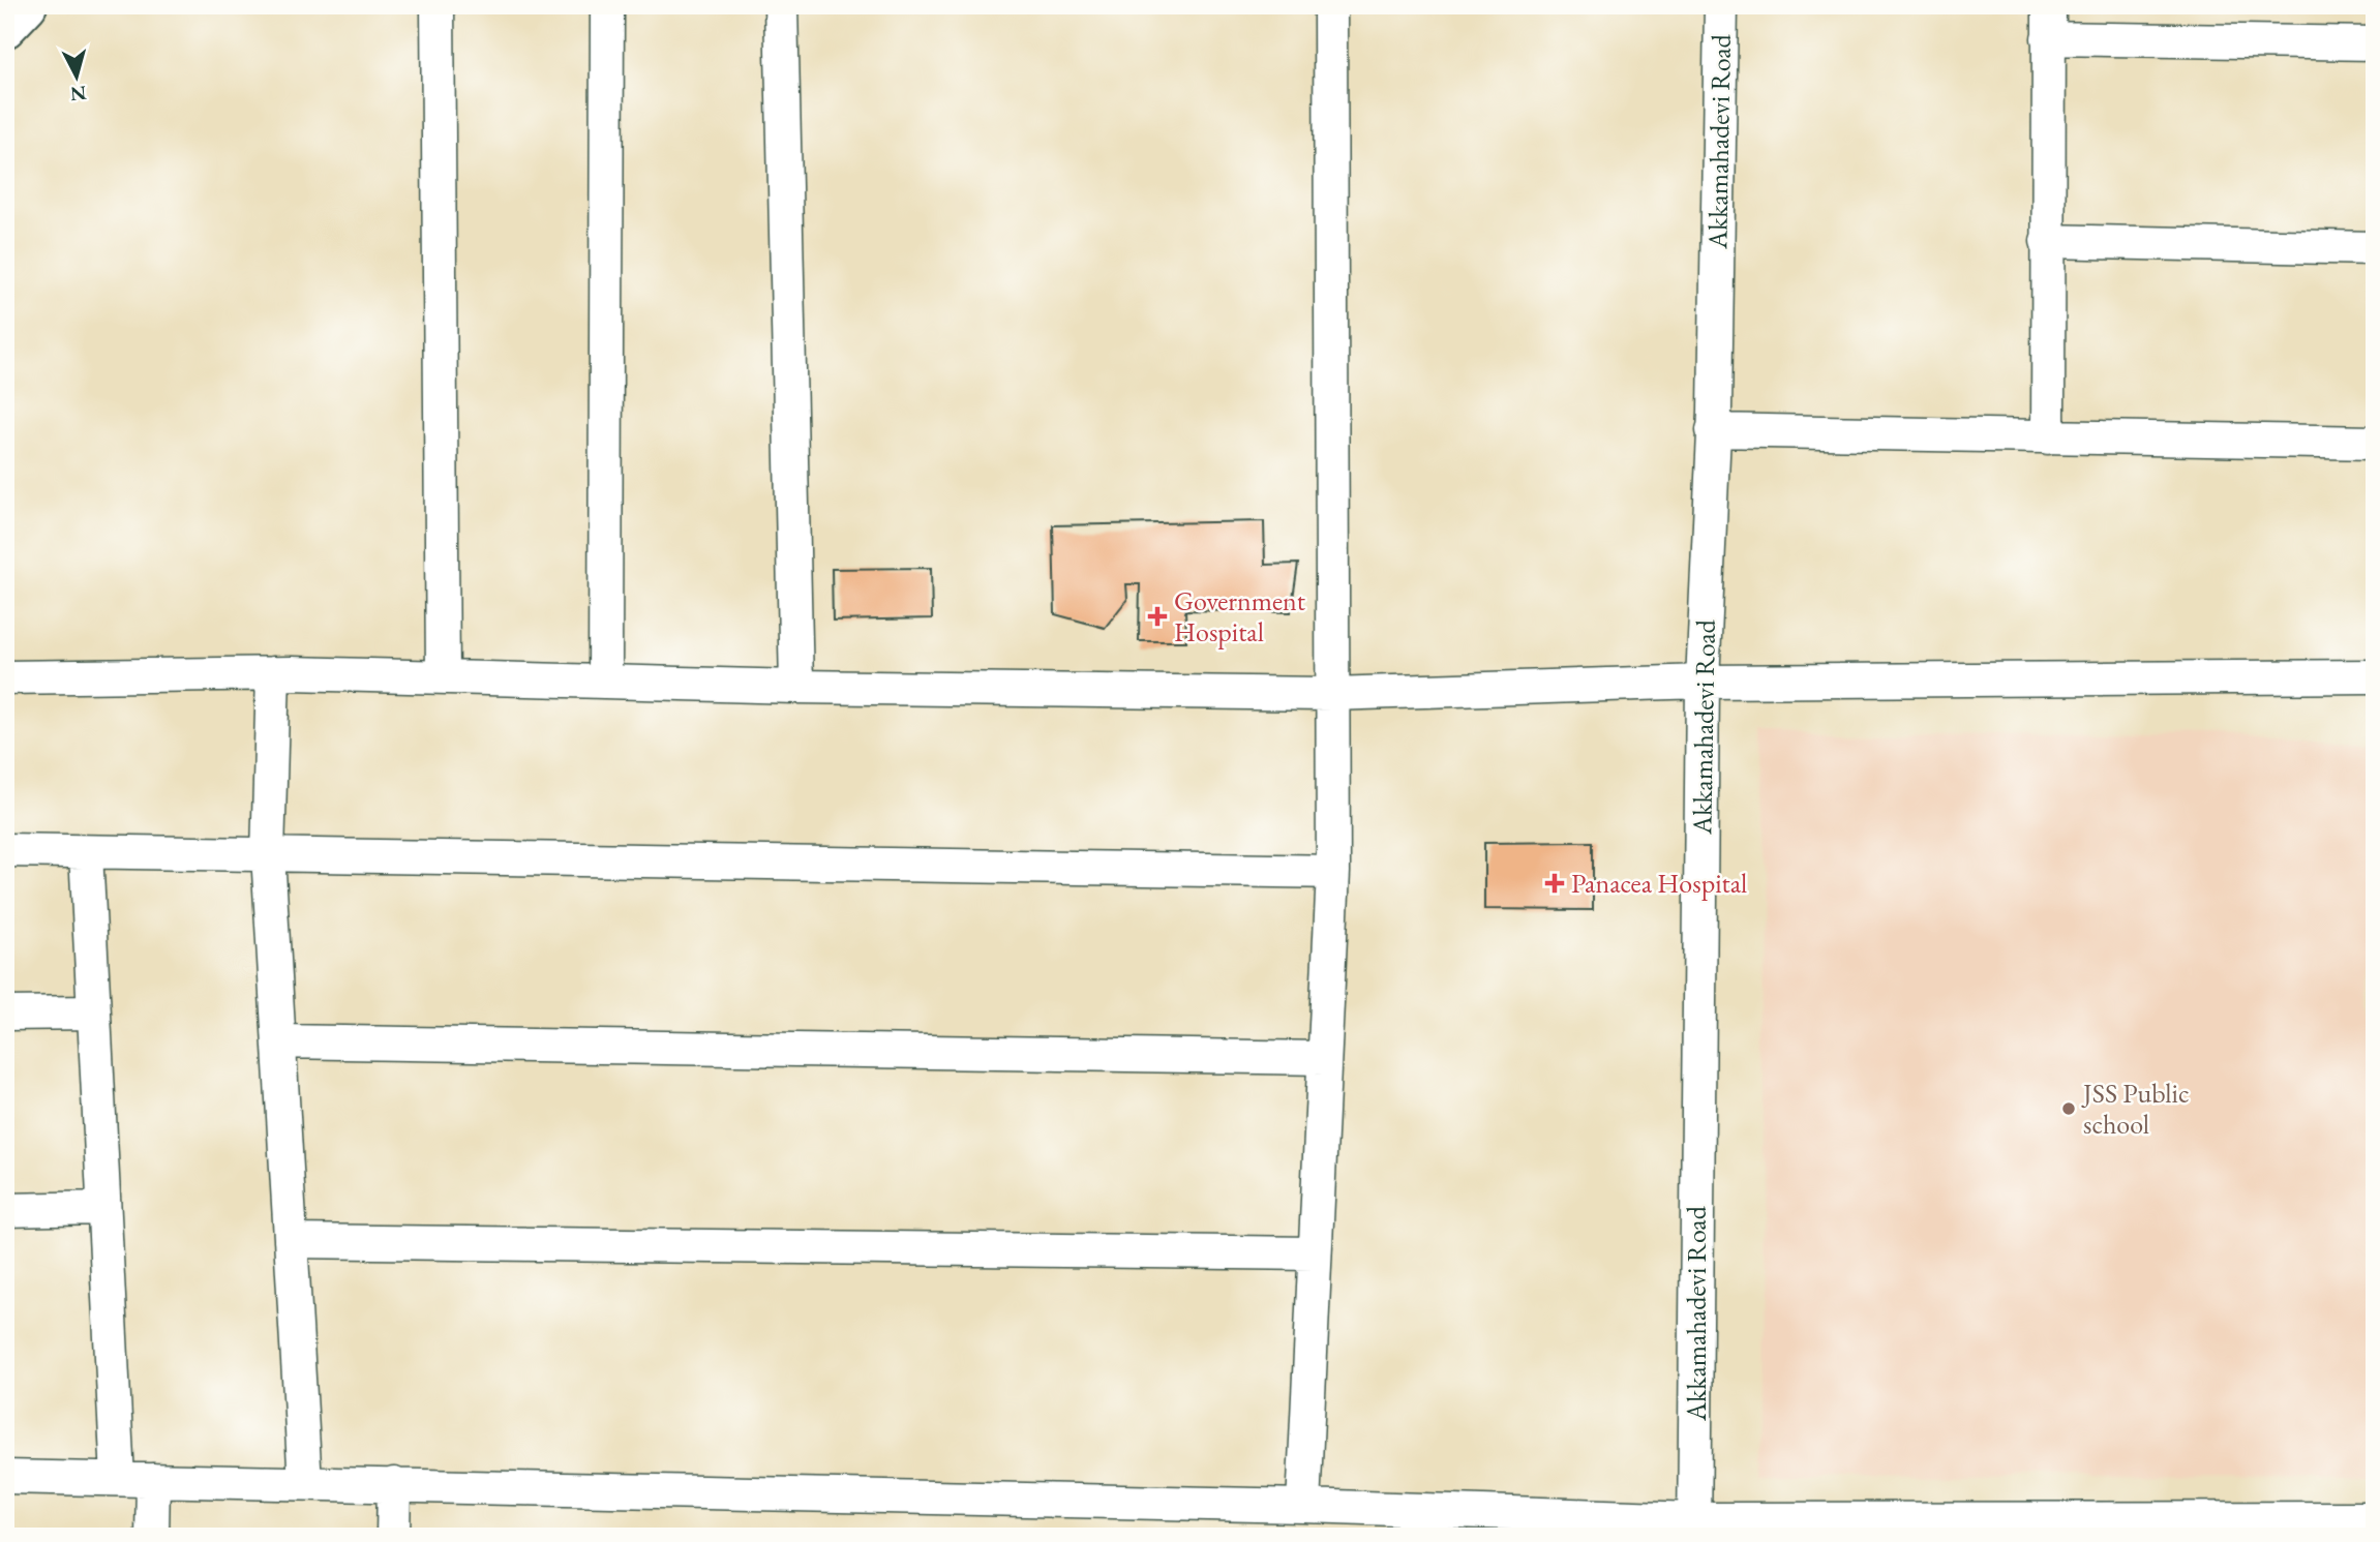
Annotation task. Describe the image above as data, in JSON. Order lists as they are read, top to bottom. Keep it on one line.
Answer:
{"streets":{"street":["Akkamahadevi Road"]},"places":{"health":["Government Hospital","Panacea Hospital"],"other":["JSS Public school"]},"north":"bottom"}
